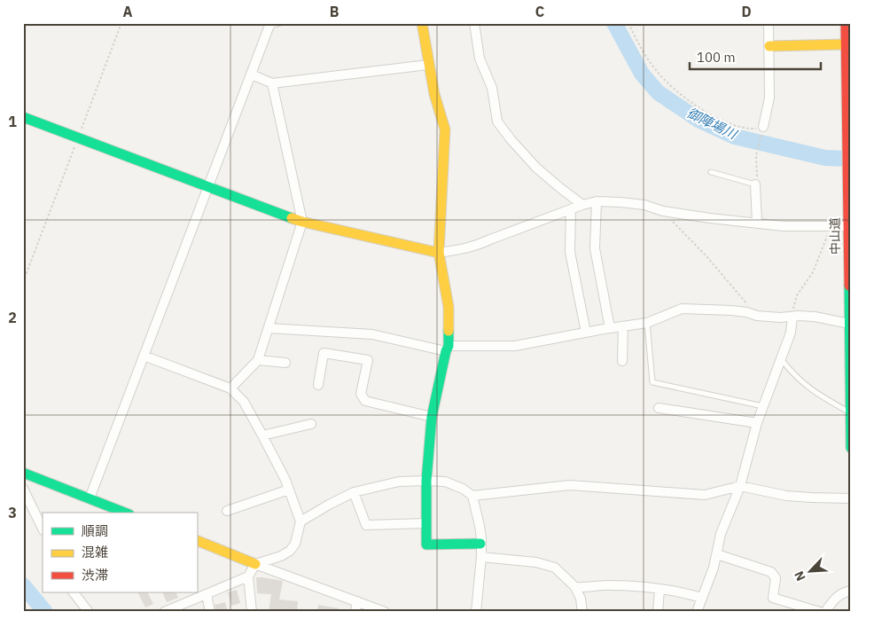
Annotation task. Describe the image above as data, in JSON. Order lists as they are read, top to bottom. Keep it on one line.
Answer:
{"streets":{"main road":["中山道"]},"water":["御陣場川"],"legend":["順調","混雑","渋滞"],"scale_bar":"100 m","north":"bottom left","grid":{"columns":["A","B","C","D"],"rows":["1","2","3"]}}
